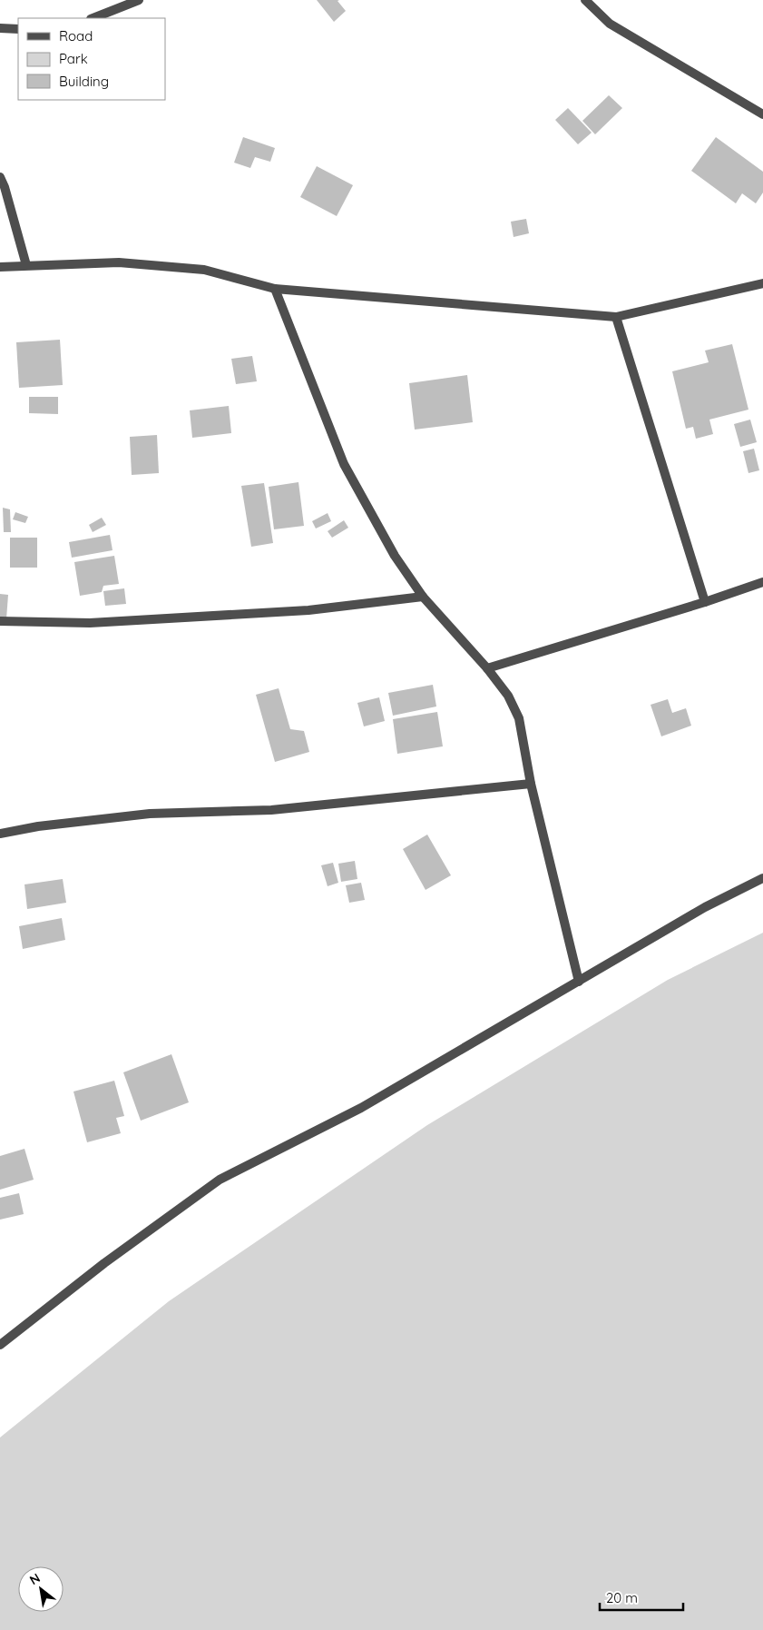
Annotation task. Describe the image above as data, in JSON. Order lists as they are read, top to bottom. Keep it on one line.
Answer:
{"legend":["Road","Park","Building"],"scale_bar":"20 m","north":"top left"}
